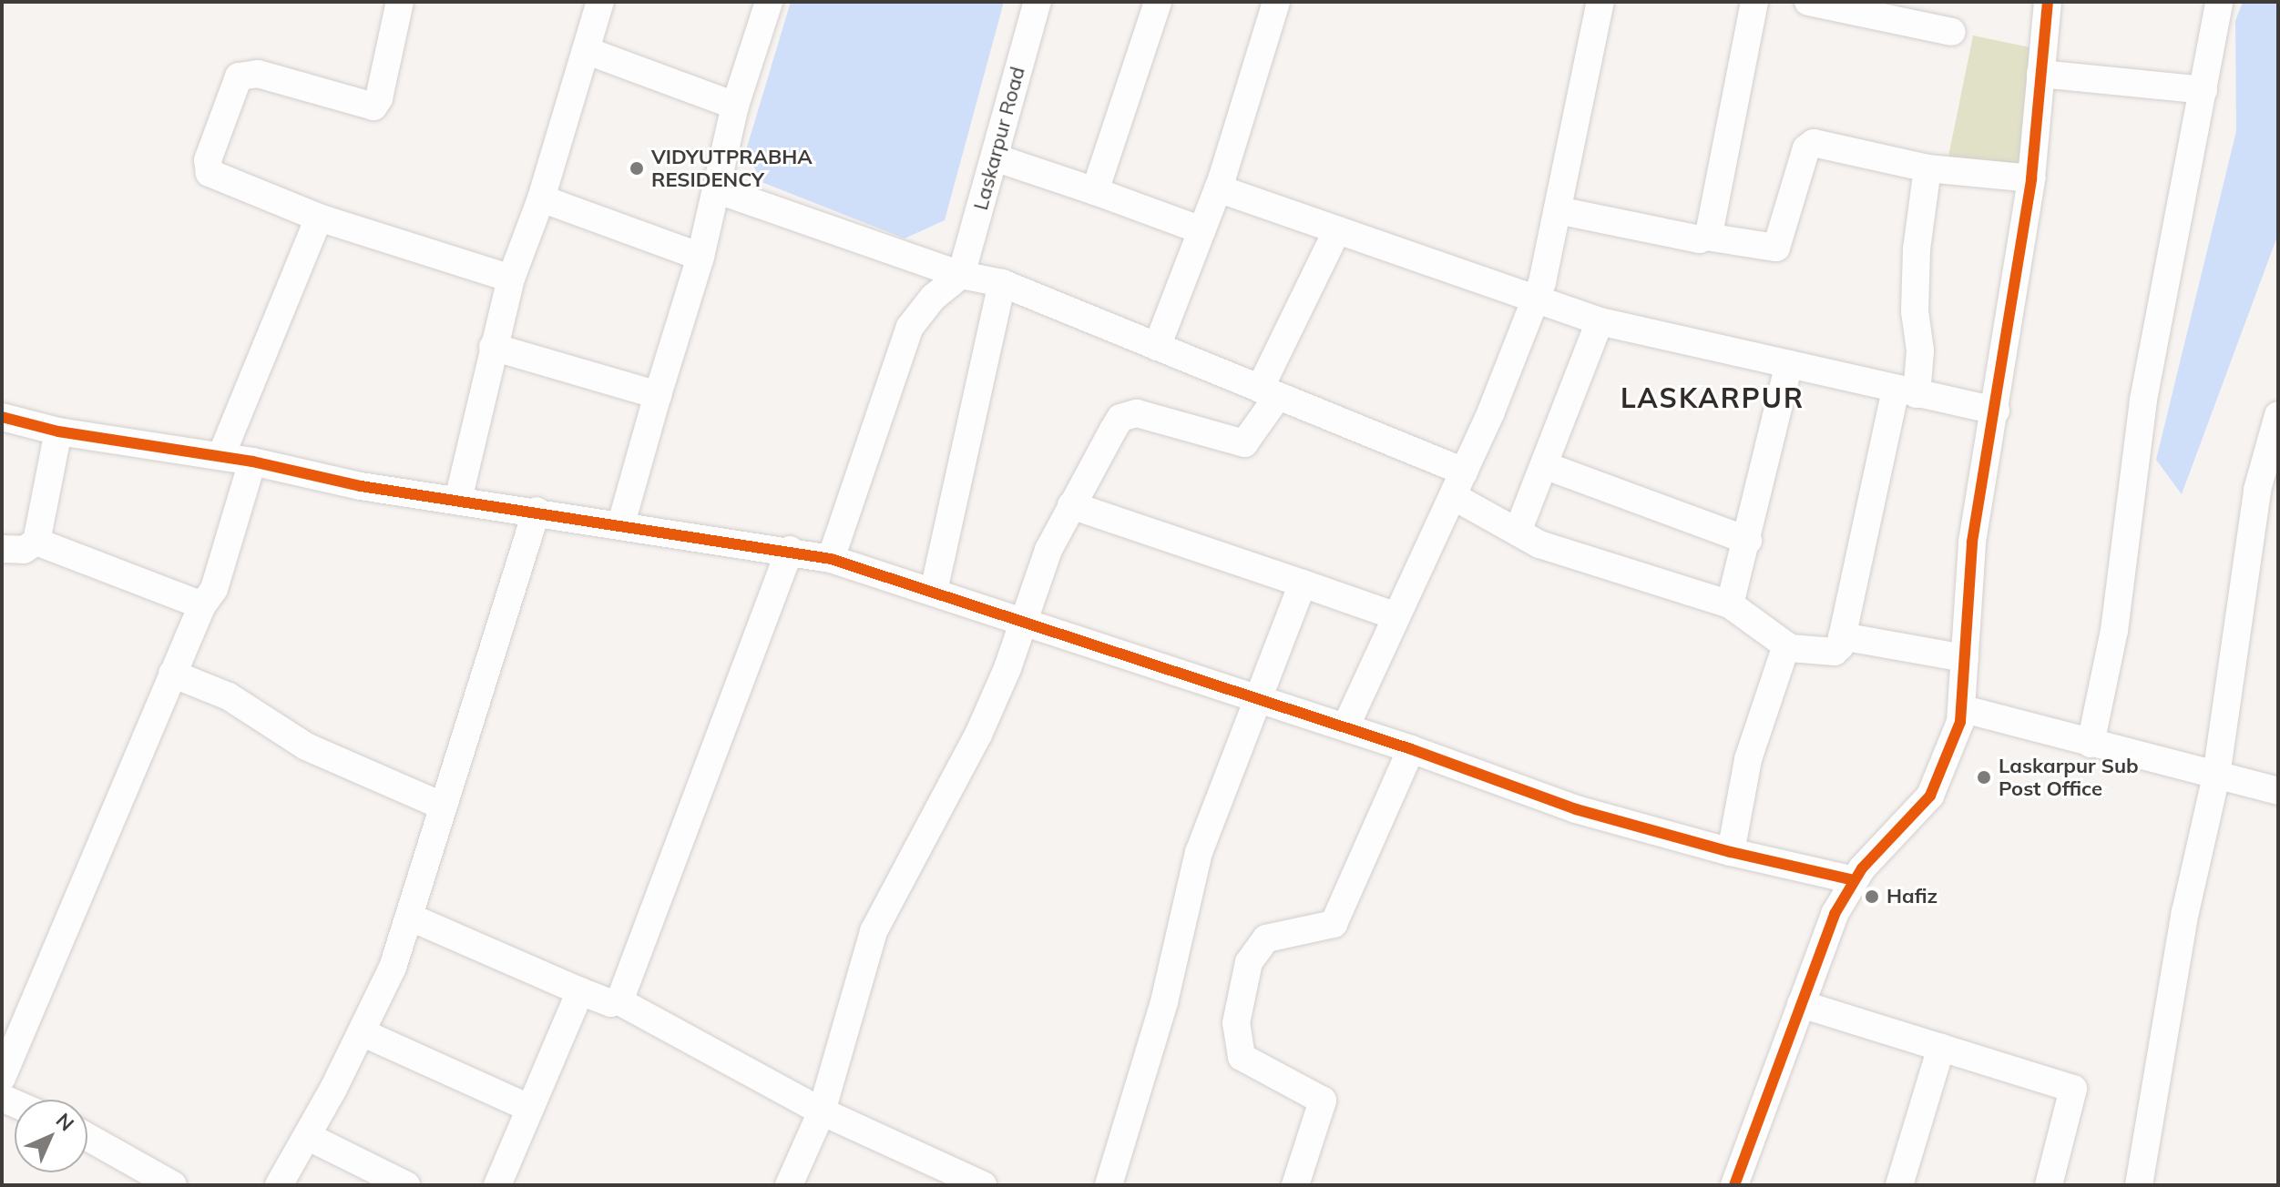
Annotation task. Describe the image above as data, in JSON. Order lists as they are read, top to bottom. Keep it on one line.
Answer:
{"streets":{"street":["Laskarpur Road"]},"districts":["LASKARPUR"],"places":["VIDYUTPRABHA RESIDENCY","Laskarpur Sub Post Office","Hafiz"],"north":"top right"}
